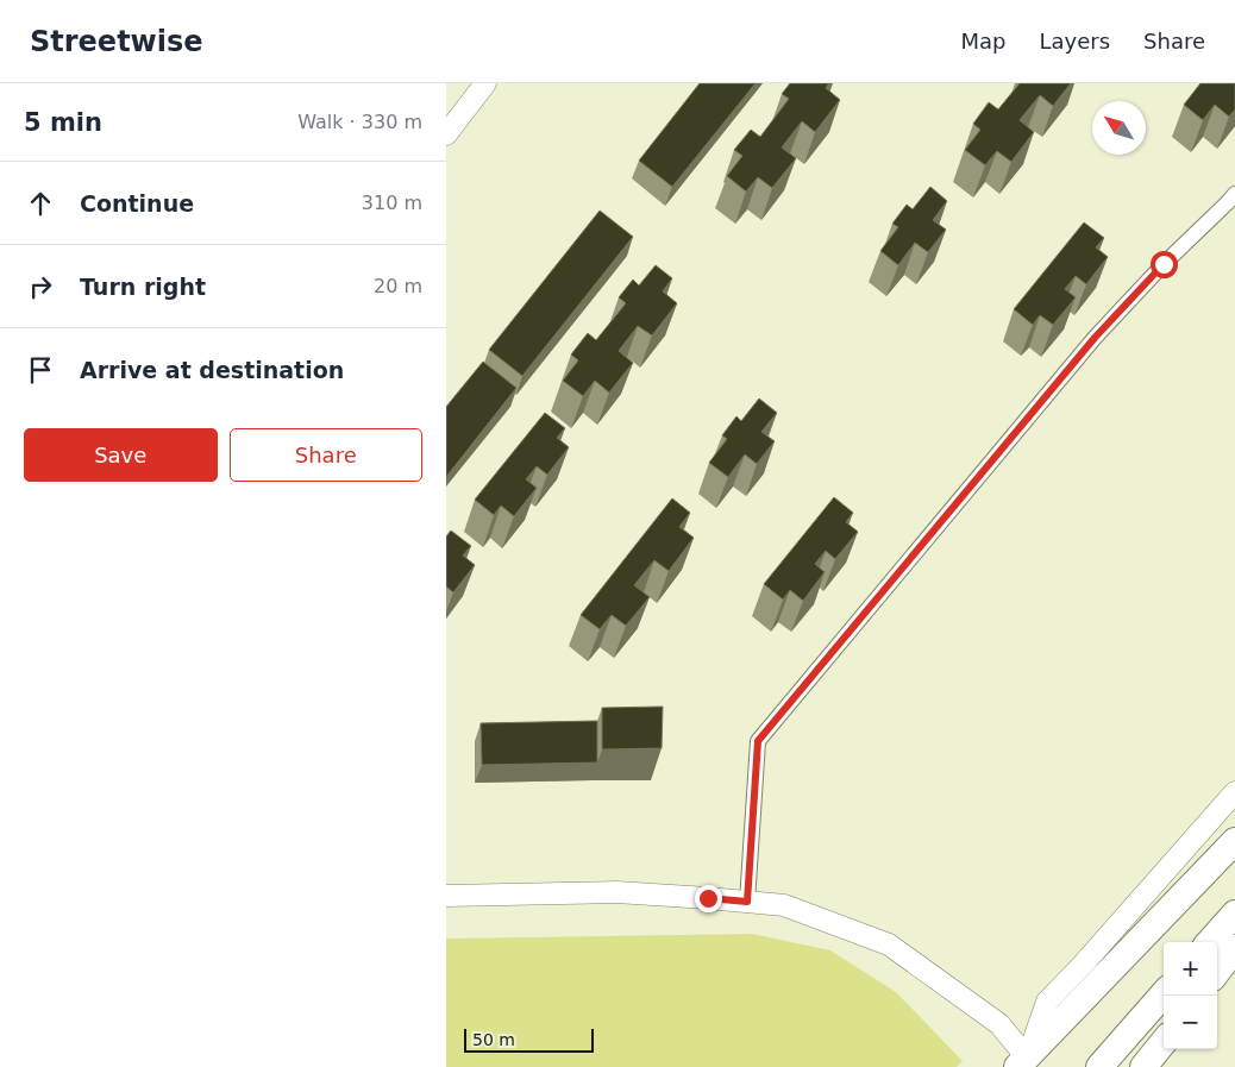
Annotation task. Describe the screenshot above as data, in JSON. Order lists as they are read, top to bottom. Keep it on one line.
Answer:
{"scale_bar":"50 m","north":"top left","page":{"header":"Streetwise","nav":["Map","Layers","Share"],"heading":["5 min","Walk · 330 m"],"list":[["Continue","310 m"],["Turn right","20 m"],"Arrive at destination"],"buttons":["Save","Share"],"map_buttons":["+","−"],"scale":"50 m"}}
